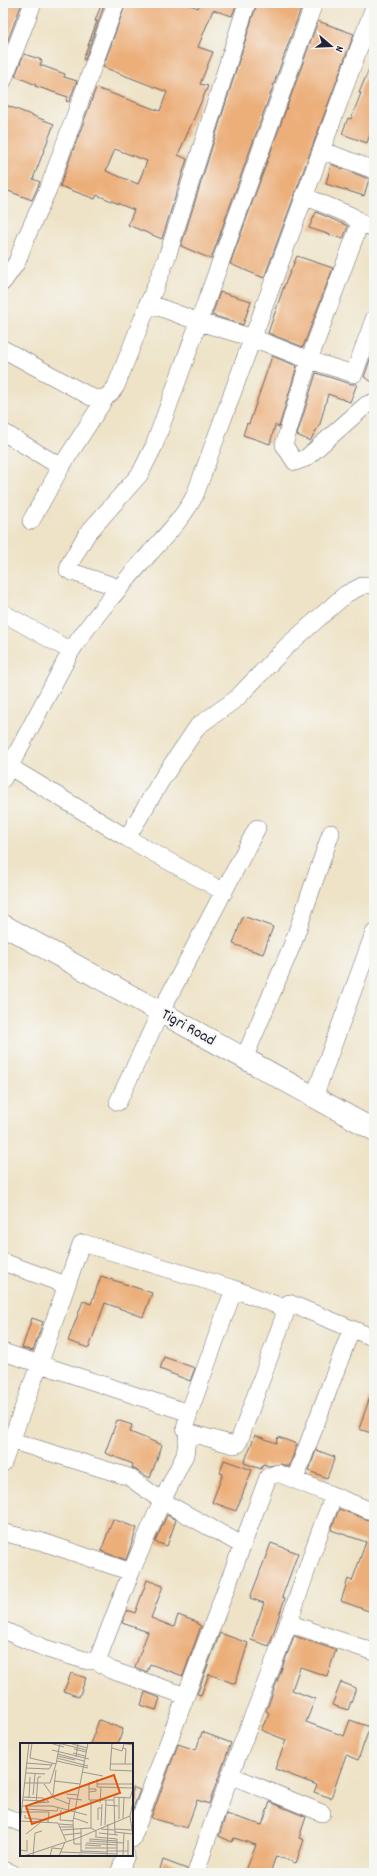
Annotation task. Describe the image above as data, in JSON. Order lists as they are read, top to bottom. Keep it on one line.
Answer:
{"streets":{"street":["Tigri Road"]},"north":"right"}
